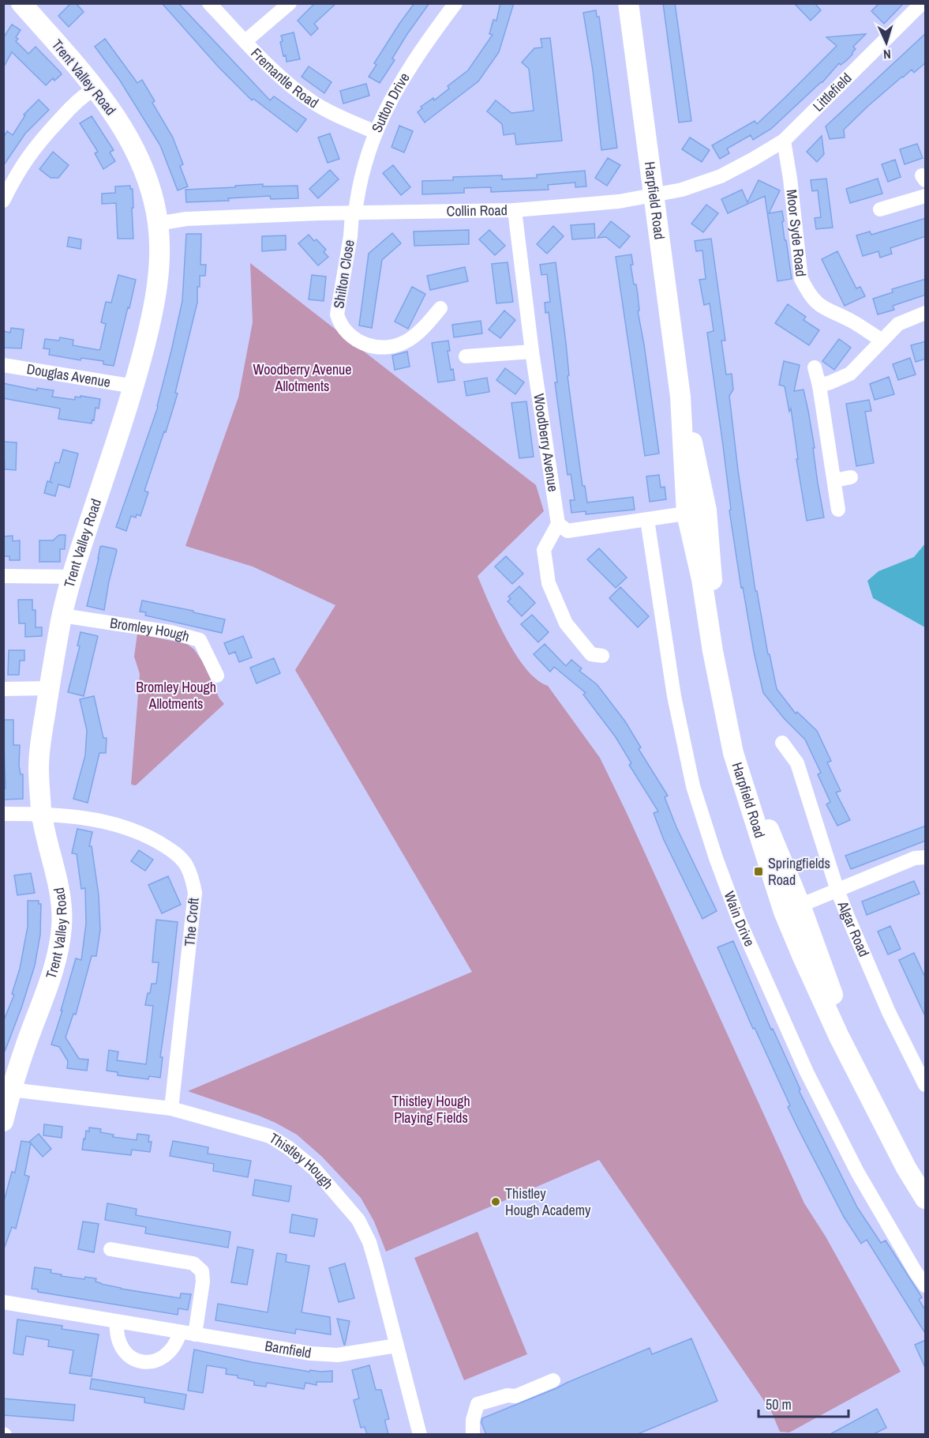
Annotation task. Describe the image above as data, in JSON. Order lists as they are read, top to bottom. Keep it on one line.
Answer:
{"streets":{"street":["Fremantle Road","Trent Valley Road","Littlefield","Sutton Drive","Harpfield Road","Collin Road","Moor Syde Road","Shilton Close","Douglas Avenue","Woodberry Avenue","Bromley Hough","Wain Drive","The Croft","Algar Road","Thistley Hough","Barnfield"]},"crossings":[["Fremantle Road","Sutton Drive"],["Trent Valley Road","Collin Road"],["Trent Valley Road","Douglas Avenue"],["Trent Valley Road","Bromley Hough"],["Trent Valley Road","The Croft"],["Trent Valley Road","Thistley Hough"],["Littlefield","Collin Road"],["Littlefield","Moor Syde Road"],["Sutton Drive","Collin Road"],["Sutton Drive","Shilton Close"],["Harpfield Road","Collin Road"],["Collin Road","Moor Syde Road"],["Collin Road","Shilton Close"],["Collin Road","Woodberry Avenue"],["The Croft","Thistley Hough"],["Thistley Hough","Barnfield"]],"parks":["Woodberry Avenue Allotments","Bromley Hough Allotments","Thistley Hough Playing Fields"],"places":{"transit":["Springfields Road"],"other":["Thistley Hough Academy"]},"scale_bar":"50 m","north":"bottom"}
